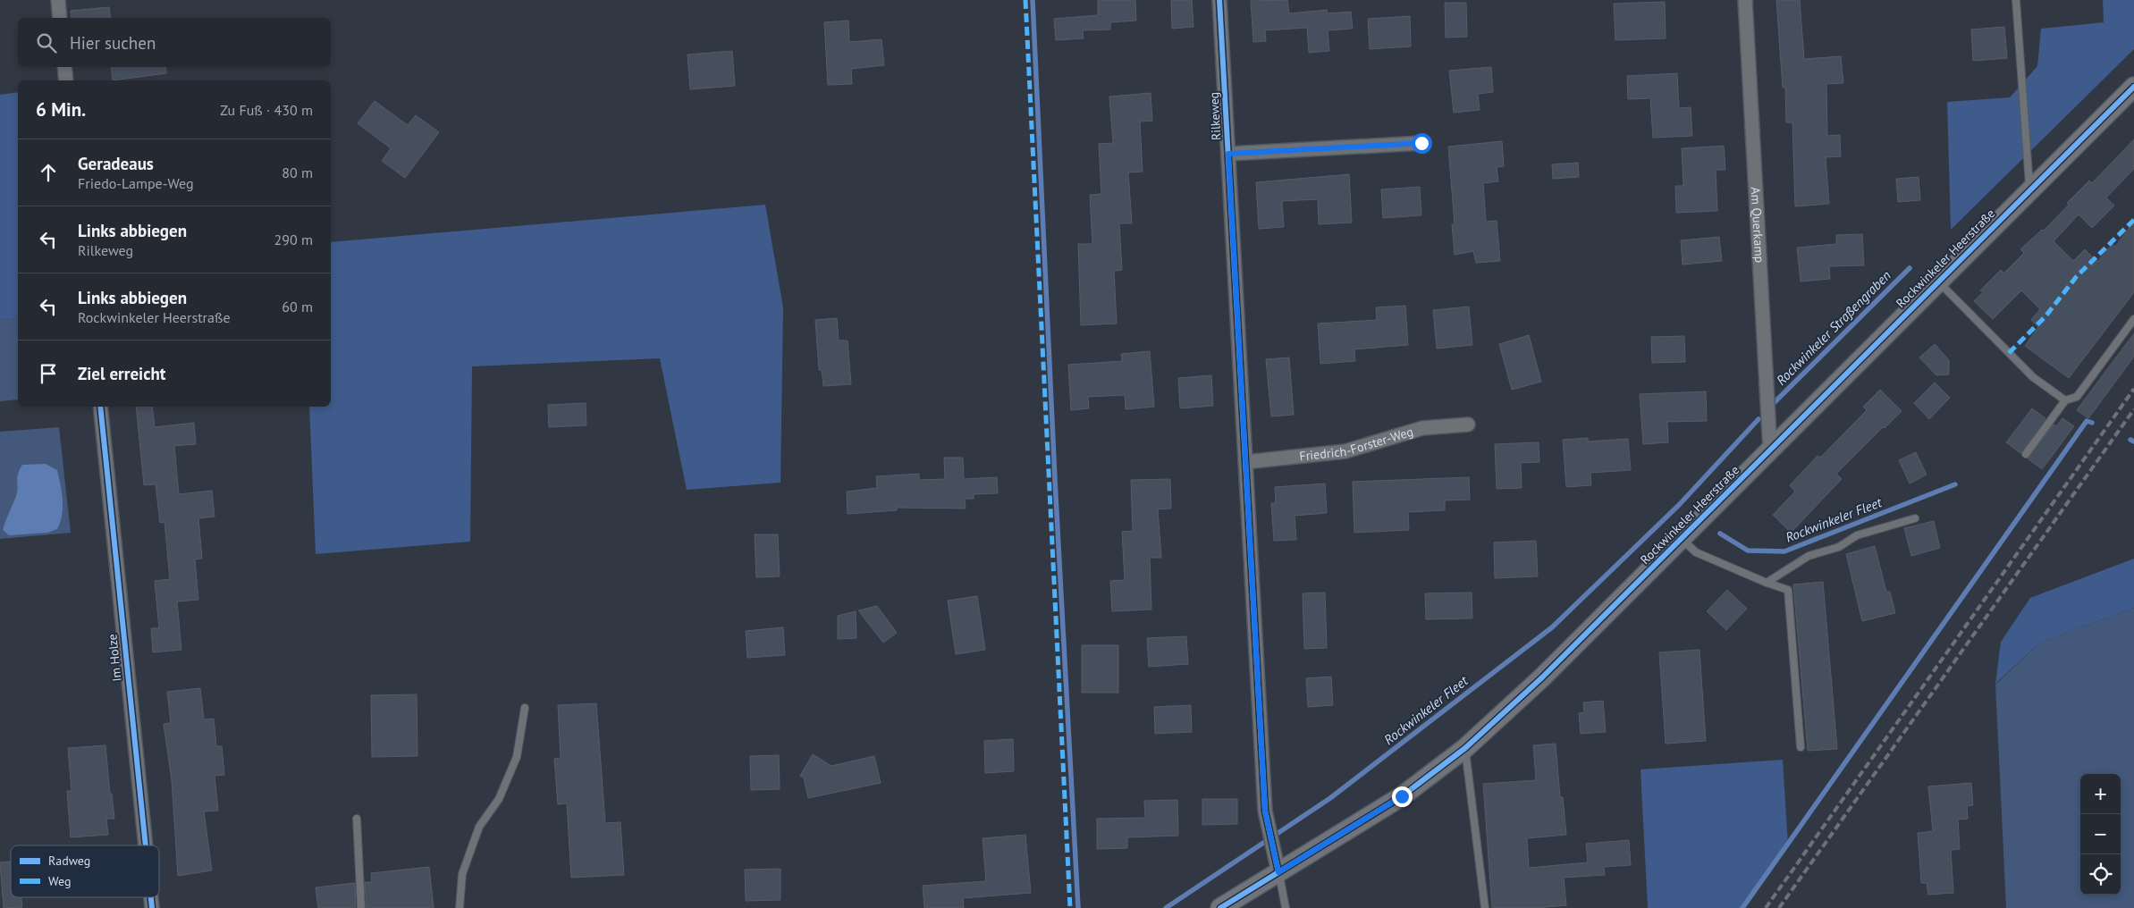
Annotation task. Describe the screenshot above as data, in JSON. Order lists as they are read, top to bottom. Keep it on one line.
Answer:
{"streets":{"main road":["Rockwinkeler Heerstraße"],"street":["Rilkeweg","Am Querkamp","Friedrich-Forster-Weg","Im Holze"]},"crossings":[["Rilkeweg","Rockwinkeler Heerstraße"],["Rilkeweg","Friedrich-Forster-Weg"],["Am Querkamp","Rockwinkeler Heerstraße"]],"water":["Rockwinkeler Straßengraben","Rockwinkeler Fleet"],"legend":["Radweg","Weg"],"page":{"search":"Hier suchen","heading":["6 Min.","Zu Fuß · 430 m"],"list":[["Geradeaus","Friedo-Lampe-Weg","80 m"],["Links abbiegen","Rilkeweg","290 m"],["Links abbiegen","Rockwinkeler Heerstraße","60 m"],"Ziel erreicht"],"map_buttons":["+","−"]}}
